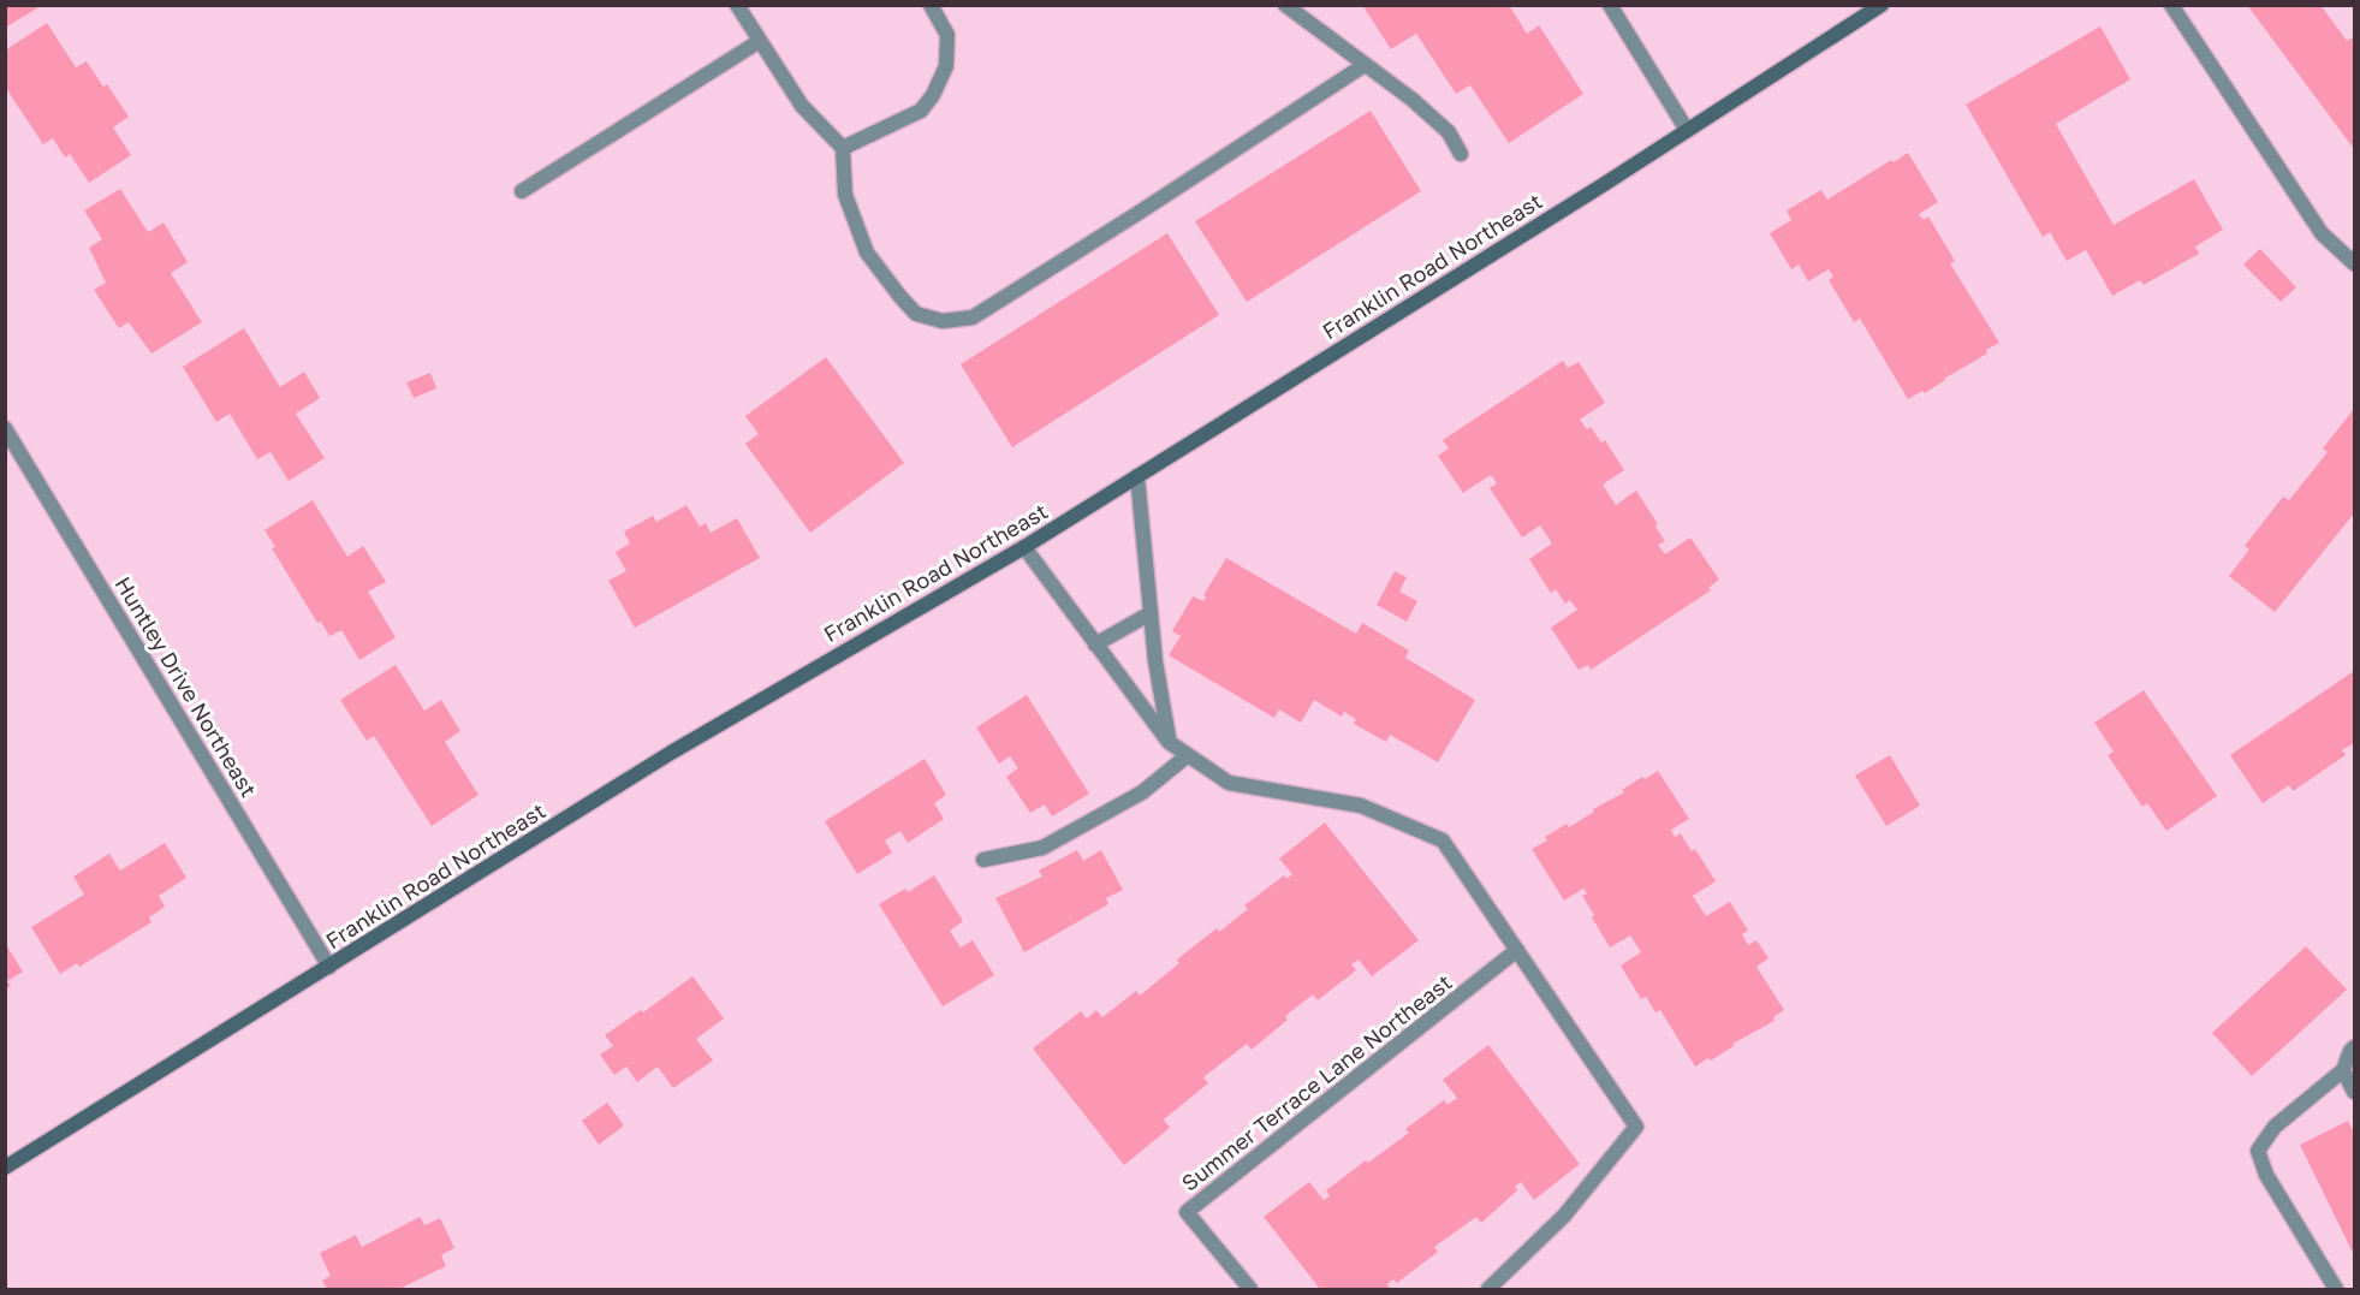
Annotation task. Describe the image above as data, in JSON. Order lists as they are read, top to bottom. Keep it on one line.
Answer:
{"streets":{"street":["Franklin Road Northeast","Huntley Drive Northeast","Summer Terrace Lane Northeast"]},"crossings":[["Franklin Road Northeast","Huntley Drive Northeast"]]}
